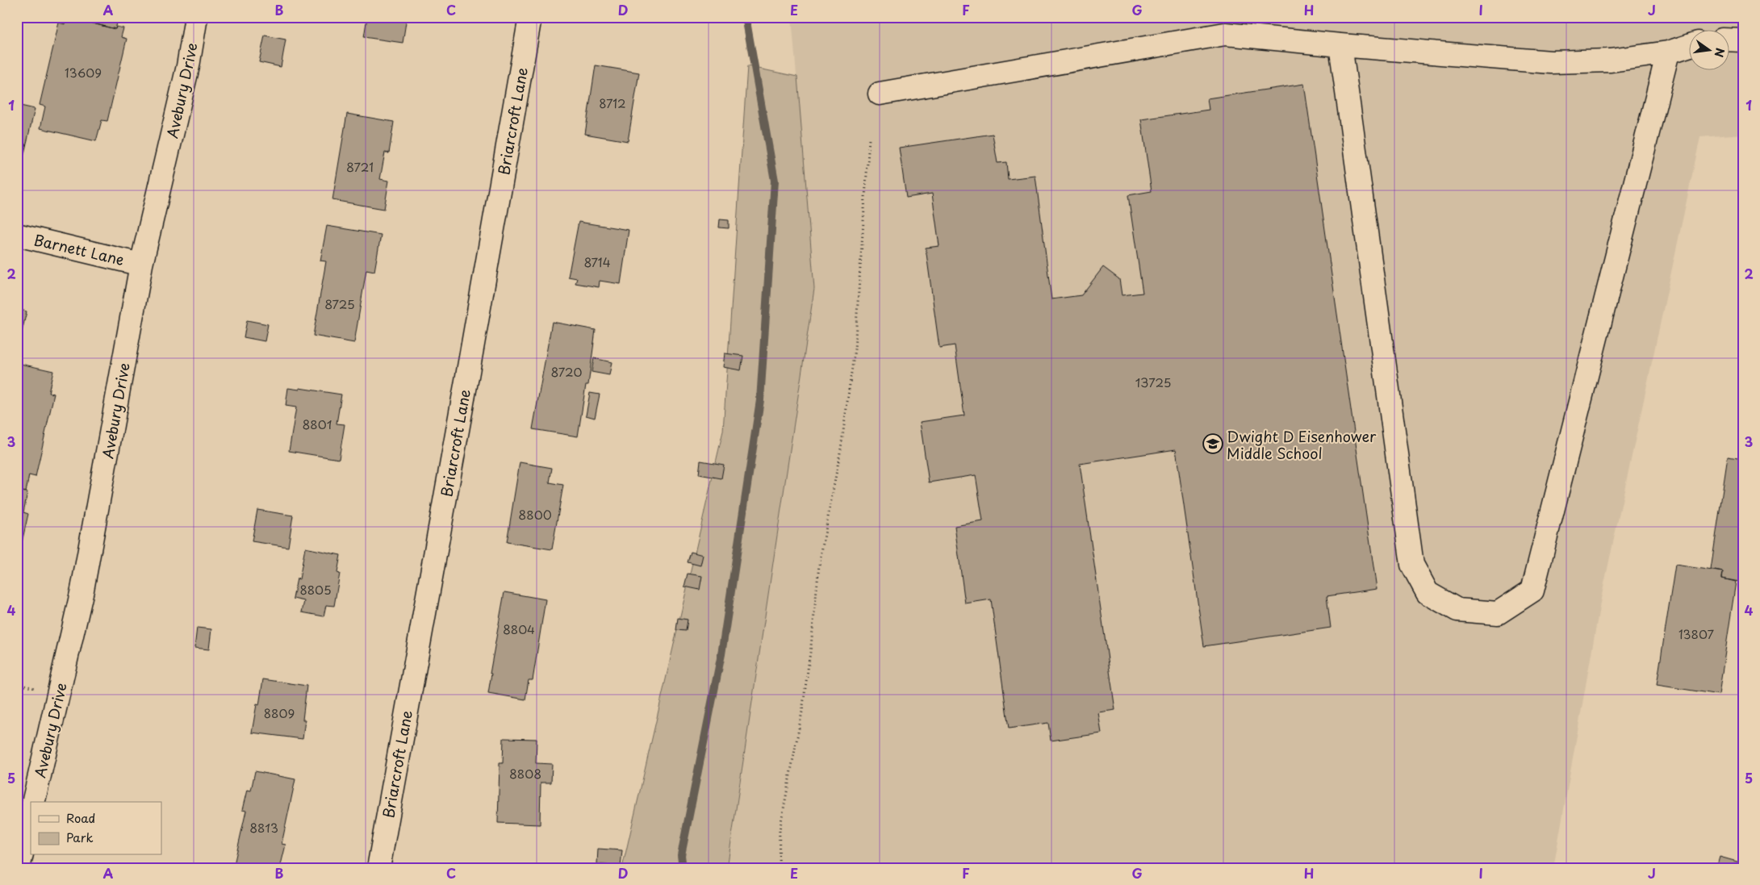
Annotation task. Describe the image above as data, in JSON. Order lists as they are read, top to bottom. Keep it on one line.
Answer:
{"streets":{"street":["Avebury Drive","Briarcroft Lane","Barnett Lane"]},"crossings":[["Avebury Drive","Barnett Lane"]],"places":{"school or university":["Dwight D Eisenhower Middle School"]},"house_numbers":["13609","8712","8721","8714","8725","8720","13725","8801","8800","8805","8804","13807","8809","8808","8813"],"legend":["Road","Park"],"north":"right","grid":{"columns":["A","B","C","D","E","F","G","H","I","J"],"rows":["1","2","3","4","5"]}}
